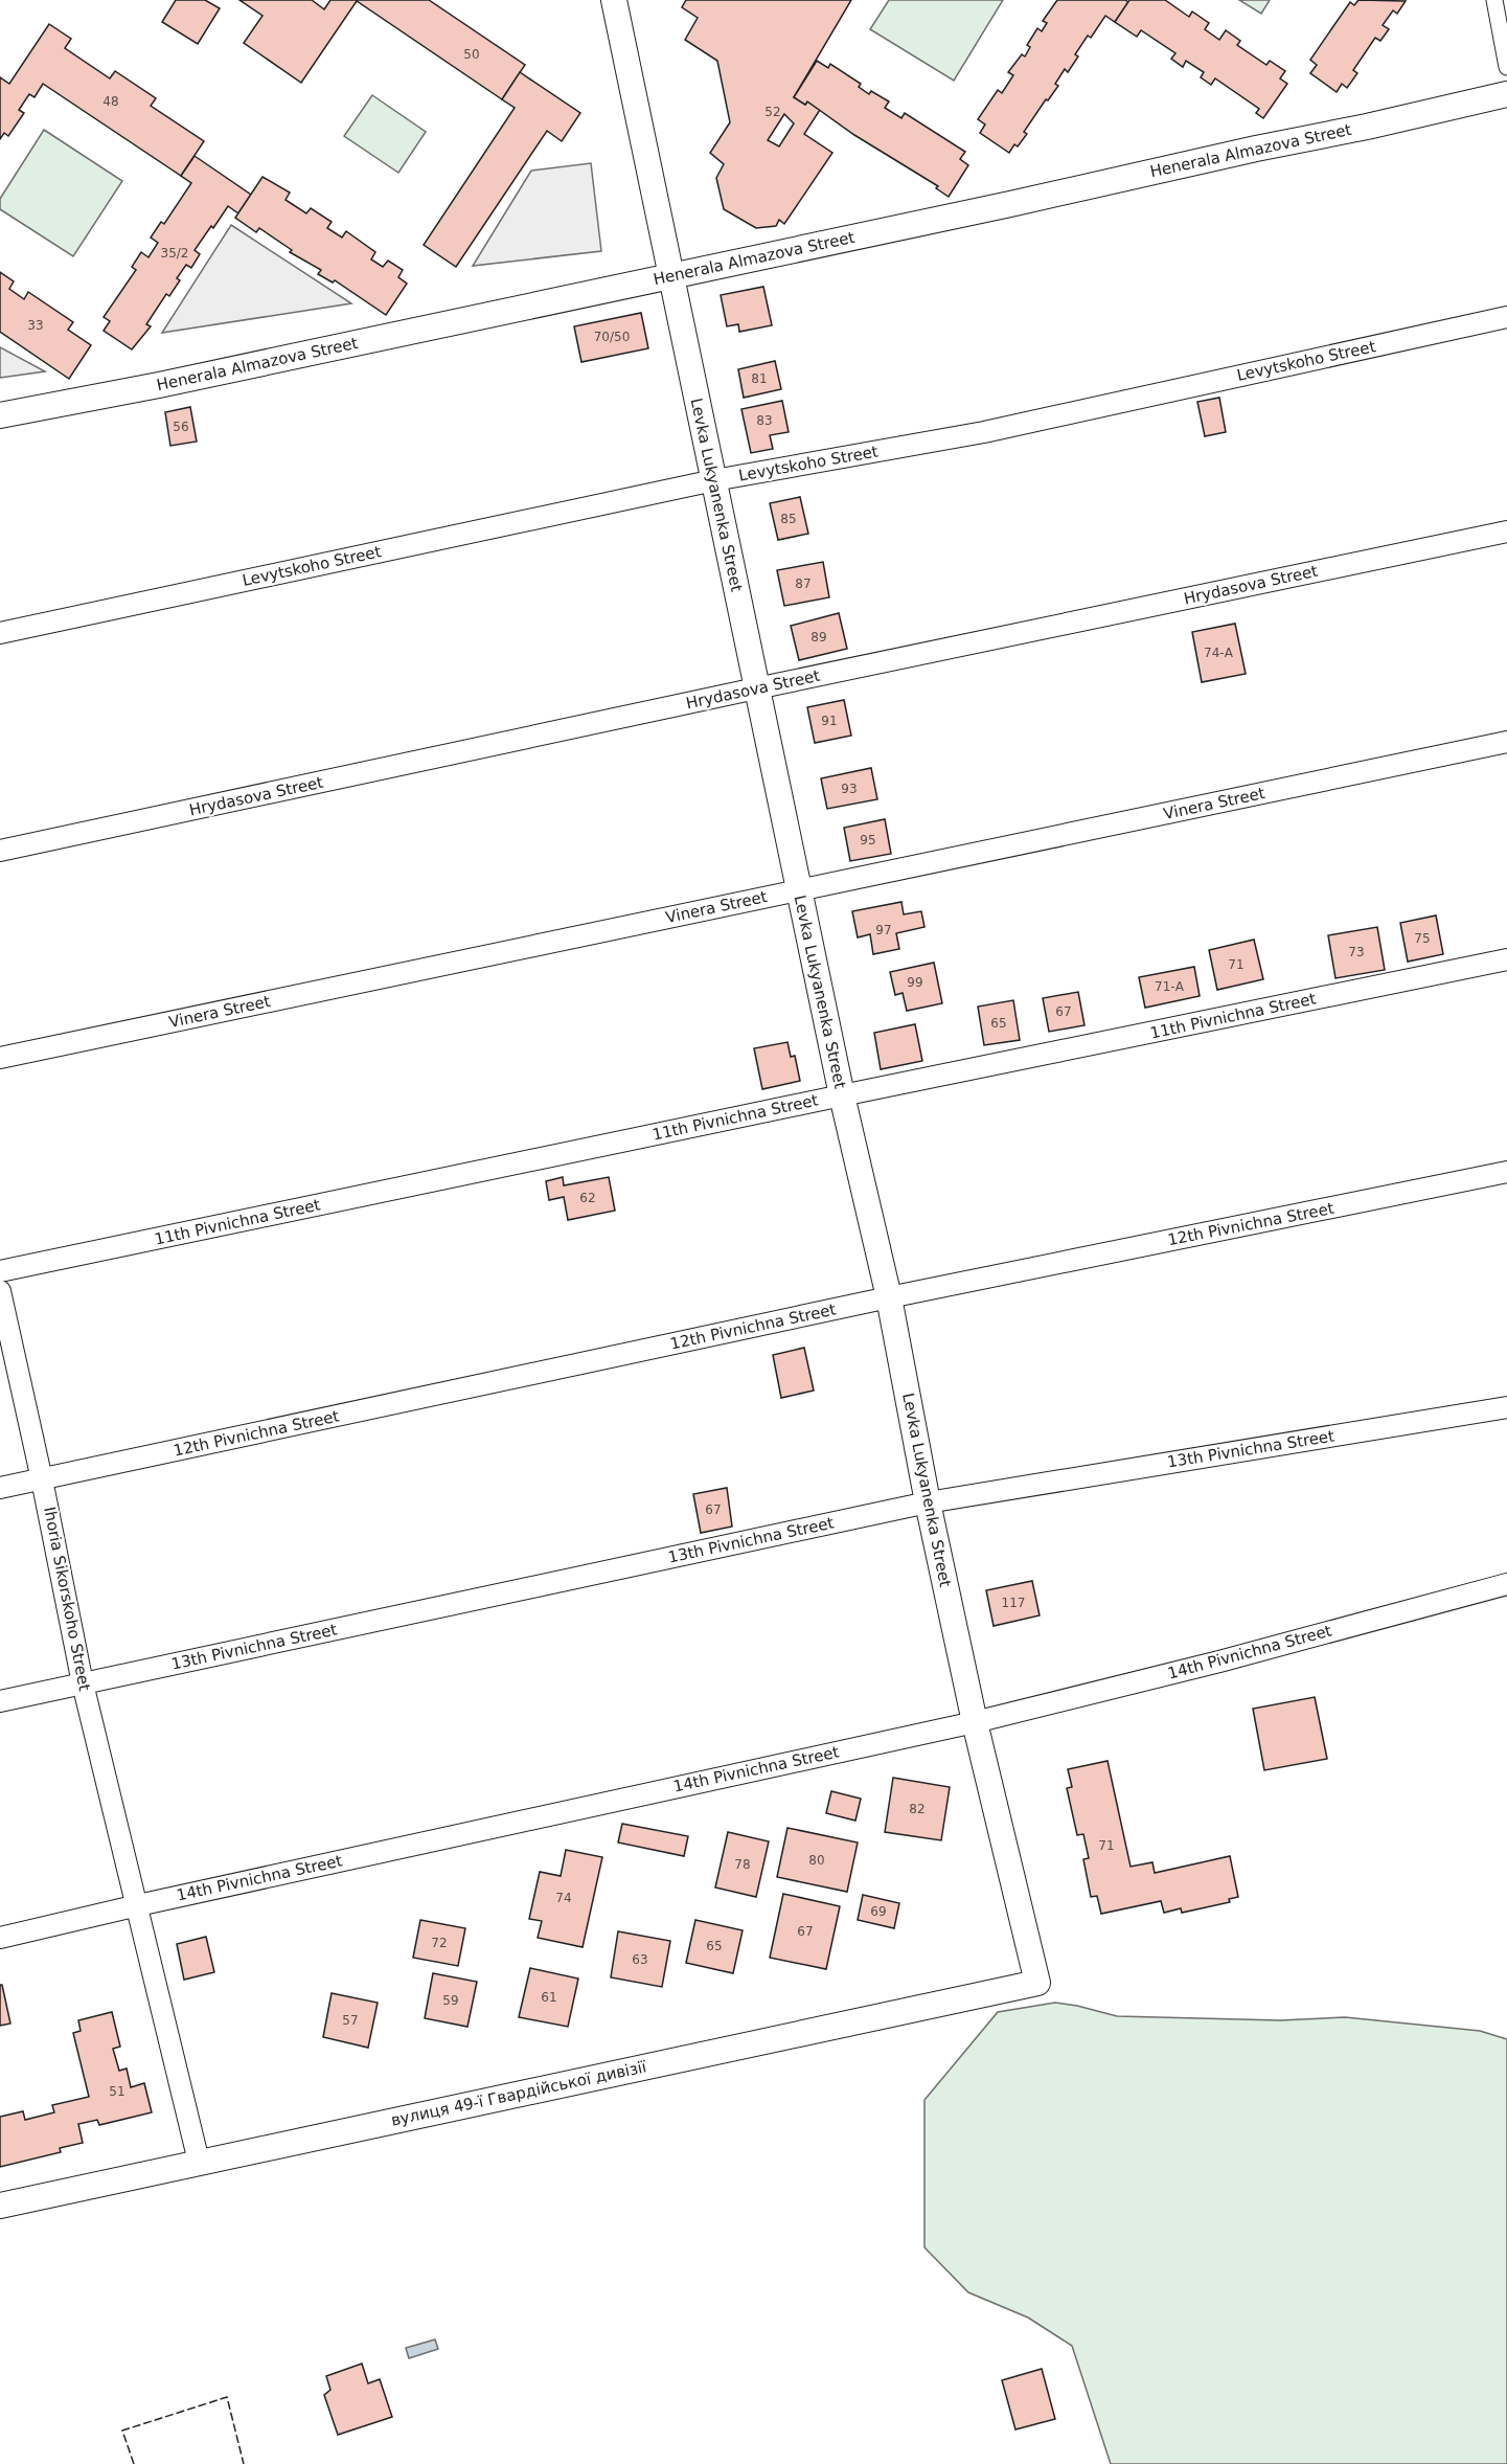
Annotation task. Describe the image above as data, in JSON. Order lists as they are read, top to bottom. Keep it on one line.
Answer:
{"streets":{"street":["Henerala Almazova Street","Levytskoho Street","Levka Lukyanenka Street","Hrydasova Street","Vinera Street","11th Pivnichna Street","12th Pivnichna Street","13th Pivnichna Street","Ihoria Sikorskoho Street","14th Pivnichna Street","вулиця 49-ї Гвардійської дивізії"]},"crossings":[["Henerala Almazova Street","Levka Lukyanenka Street"],["Levytskoho Street","Levka Lukyanenka Street"],["Levka Lukyanenka Street","Hrydasova Street"],["Levka Lukyanenka Street","Vinera Street"],["Levka Lukyanenka Street","11th Pivnichna Street"],["Levka Lukyanenka Street","12th Pivnichna Street"],["Levka Lukyanenka Street","13th Pivnichna Street"],["Levka Lukyanenka Street","14th Pivnichna Street"],["Levka Lukyanenka Street","вулиця 49-ї Гвардійської дивізії"],["12th Pivnichna Street","Ihoria Sikorskoho Street"],["13th Pivnichna Street","Ihoria Sikorskoho Street"],["Ihoria Sikorskoho Street","14th Pivnichna Street"],["Ihoria Sikorskoho Street","вулиця 49-ї Гвардійської дивізії"]],"house_numbers":["50","48","52","35/2","33","70/50","81","83","56","85","87","89","74-А","91","93","95","97","75","73","71","99","71-А","67","65","62","67","117","82","71","80","78","74","69","67","72","65","63","61","59","57","51"]}
